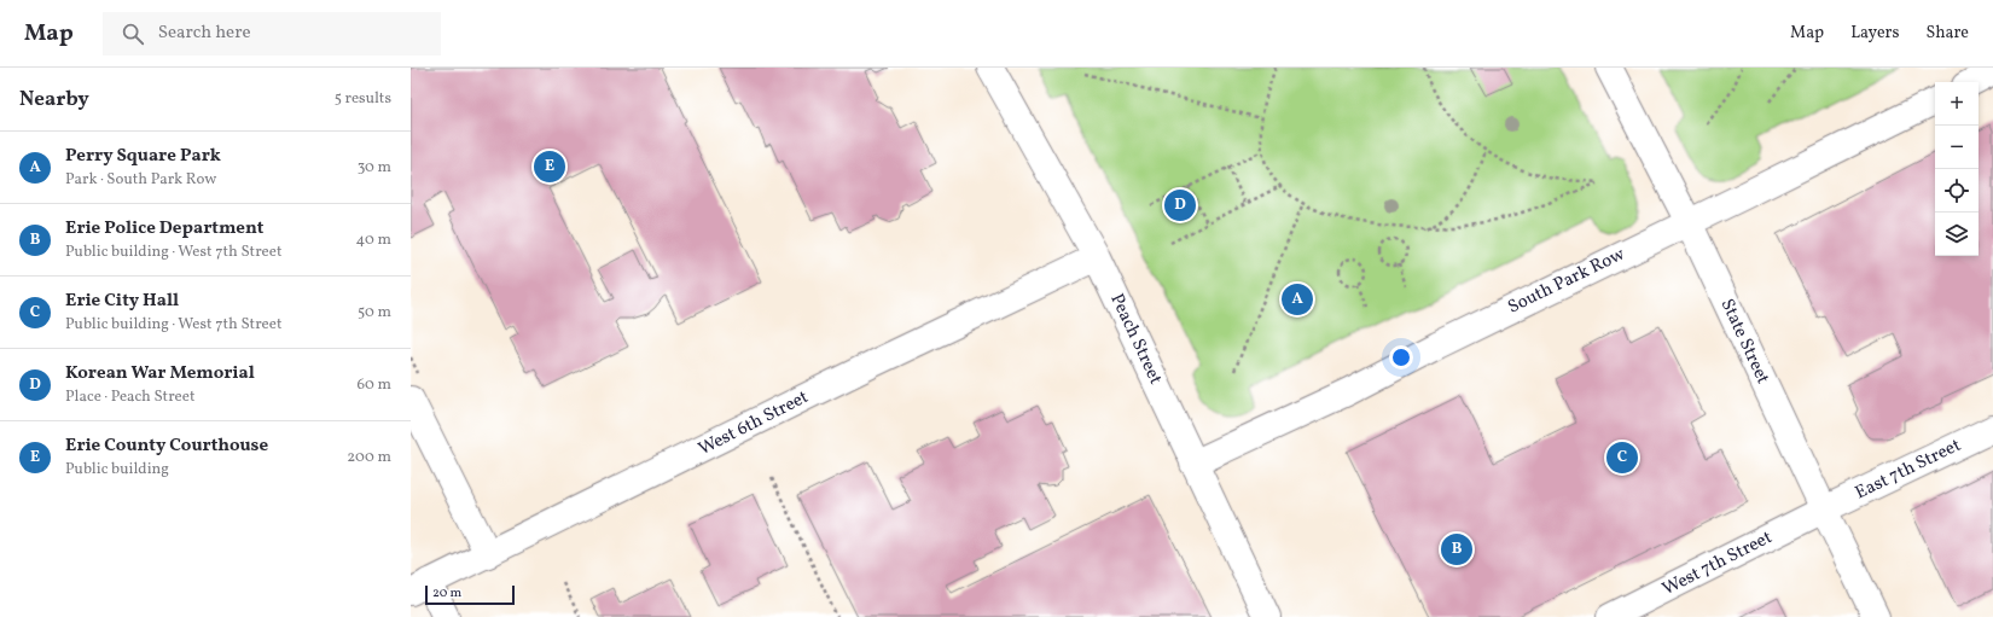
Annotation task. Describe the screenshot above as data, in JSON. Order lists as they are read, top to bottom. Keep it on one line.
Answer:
{"streets":{"main road":["South Park Row","Peach Street","State Street","West 6th Street","East 7th Street","West 7th Street"]},"crossings":[["South Park Row","Peach Street"],["South Park Row","State Street"],["Peach Street","West 6th Street"],["State Street","East 7th Street"],["State Street","West 7th Street"],["East 7th Street","West 7th Street"]],"scale_bar":"20 m","page":{"header":"Map","search":"Search here","nav":["Map","Layers","Share"],"heading":["Nearby","5 results"],"map_buttons":["+","−"],"list":[{"mark":"A","name":"Perry Square Park","note":"Park · South Park Row","value":"30 m"},{"mark":"B","name":"Erie Police Department","note":"Public building · West 7th Street","value":"40 m"},{"mark":"C","name":"Erie City Hall","note":"Public building · West 7th Street","value":"50 m"},{"mark":"D","name":"Korean War Memorial","note":"Place · Peach Street","value":"60 m"},{"mark":"E","name":"Erie County Courthouse","note":"Public building","value":"200 m"}],"pins":["E","D","A","C","B"],"scale":"20 m"}}
